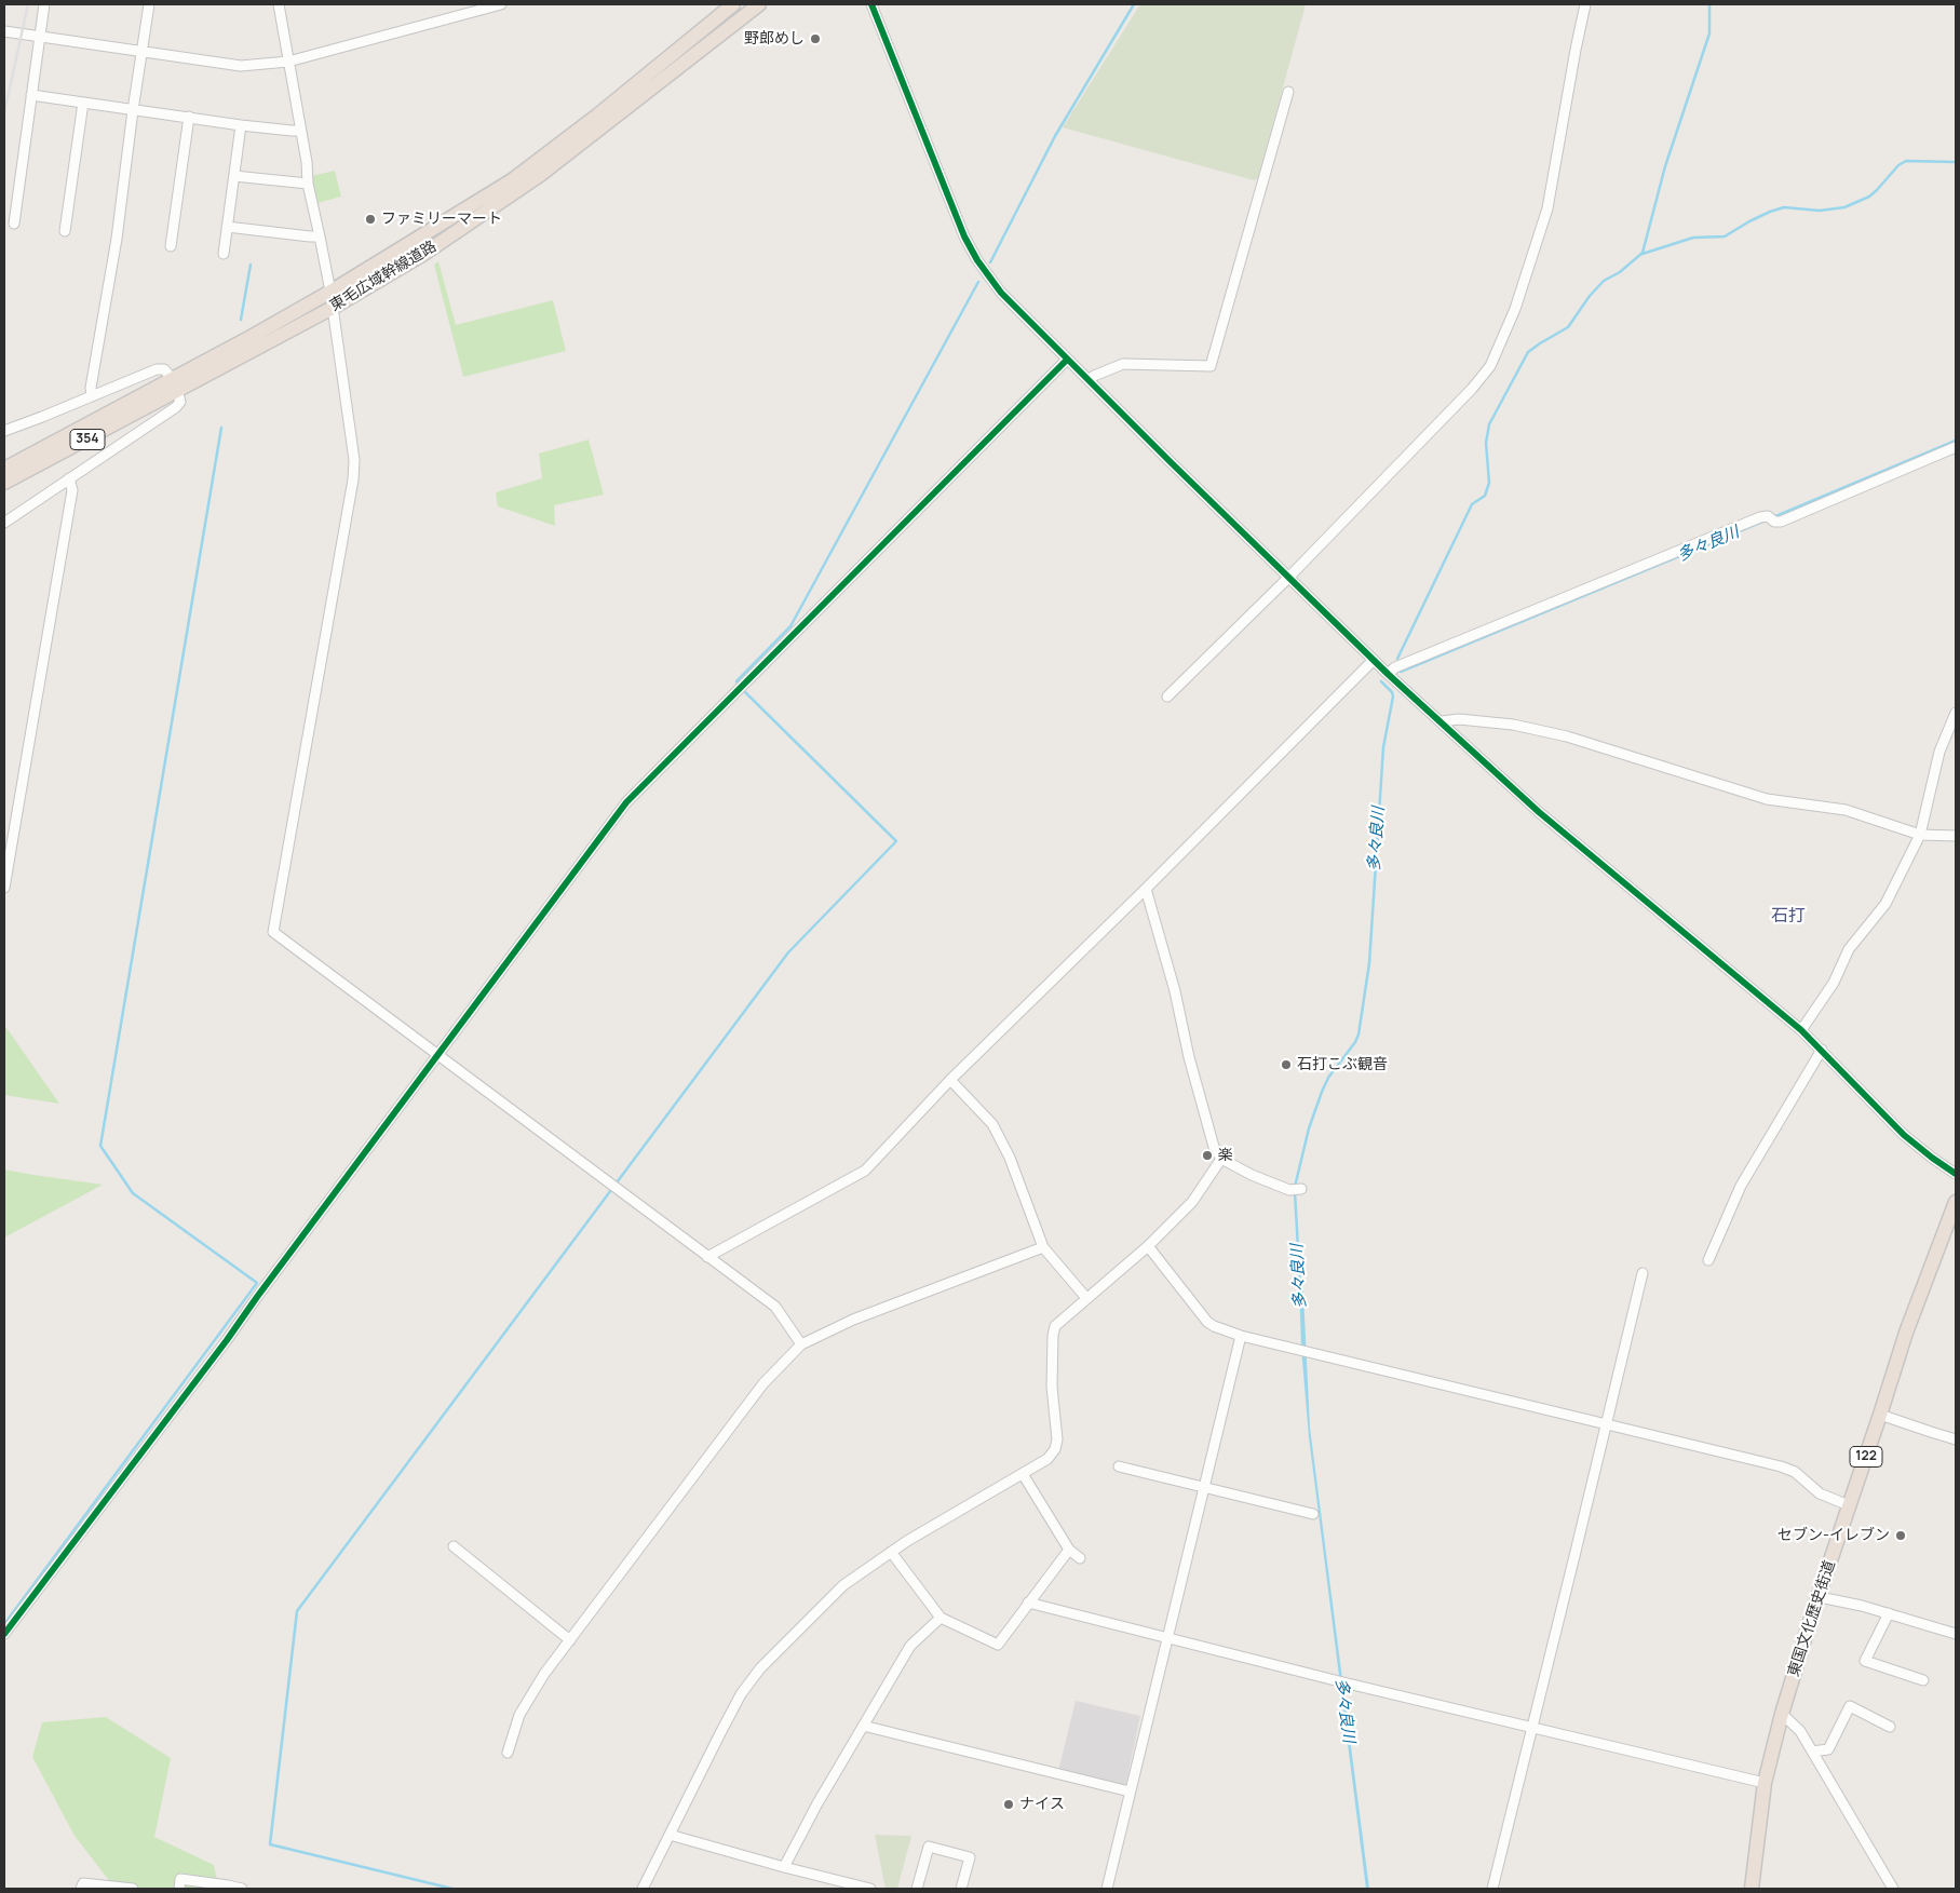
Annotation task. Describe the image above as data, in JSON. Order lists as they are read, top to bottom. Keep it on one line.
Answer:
{"streets":{"highway":["東毛広域幹線道路","354","122","東国文化歴史街道"]},"districts":["石打"],"water":["多々良川"],"places":["野郎めし","ファミリーマート","石打こぶ観音","楽","セブン-イレブン","ナイス"]}
